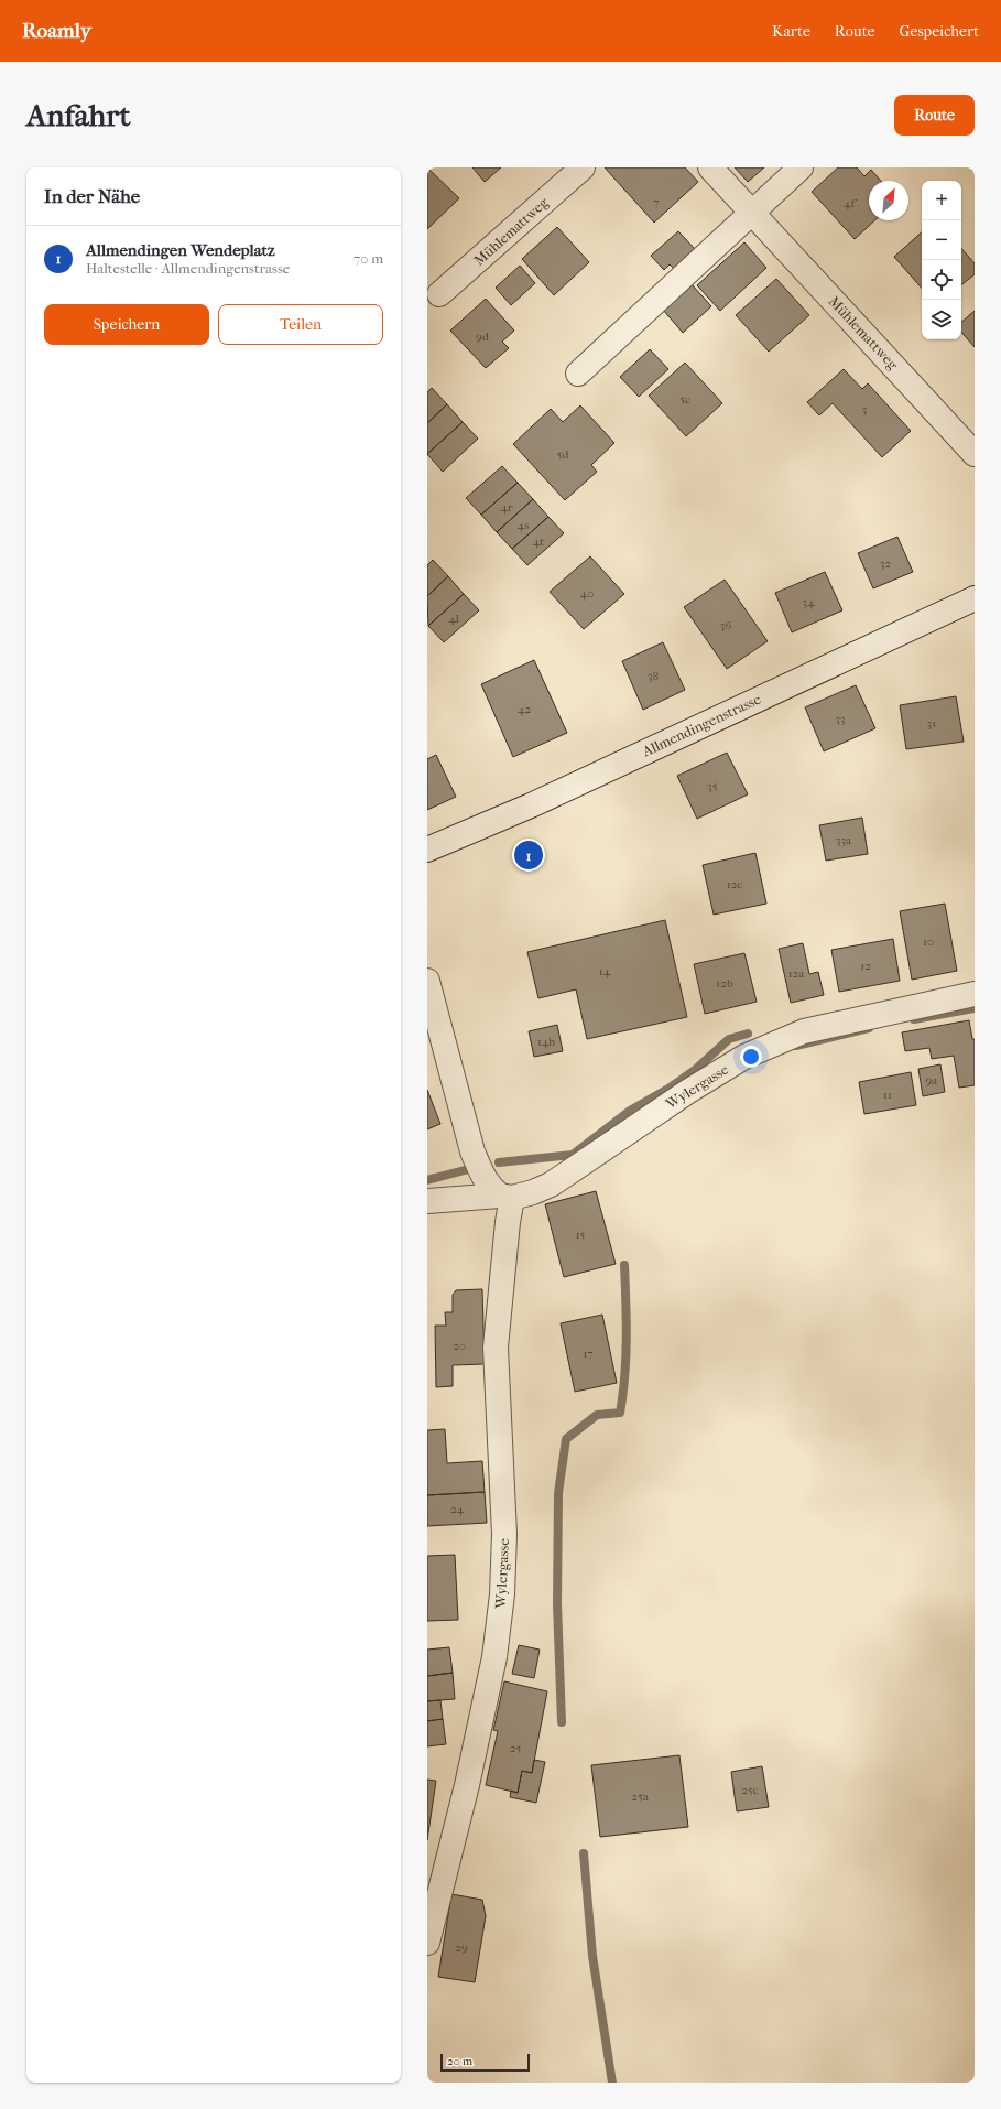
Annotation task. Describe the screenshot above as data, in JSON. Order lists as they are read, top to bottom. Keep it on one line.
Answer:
{"streets":{"street":["Mühlemattweg","Allmendingenstrasse","Wylergasse"]},"house_numbers":["7","4f","9d","5c","3","5d","4r","4s","4t","32","40","34","4l","36","38","42","33","31","35","33a","12c","10","12","14","12a","12b","14b","9a","11","15","20","17","24","25","25c","25a","29"],"scale_bar":"20 m","north":"top right","page":{"header":"Roamly","nav":["Karte","Route","Gespeichert"],"buttons":["Route",["Speichern","Teilen"]],"title":"Anfahrt","heading":"In der Nähe","map_buttons":["+","−"],"list":[{"mark":"1","name":"Allmendingen Wendeplatz","note":"Haltestelle · Allmendingenstrasse","value":"70 m"}],"pins":"1","scale":"20 m"}}
